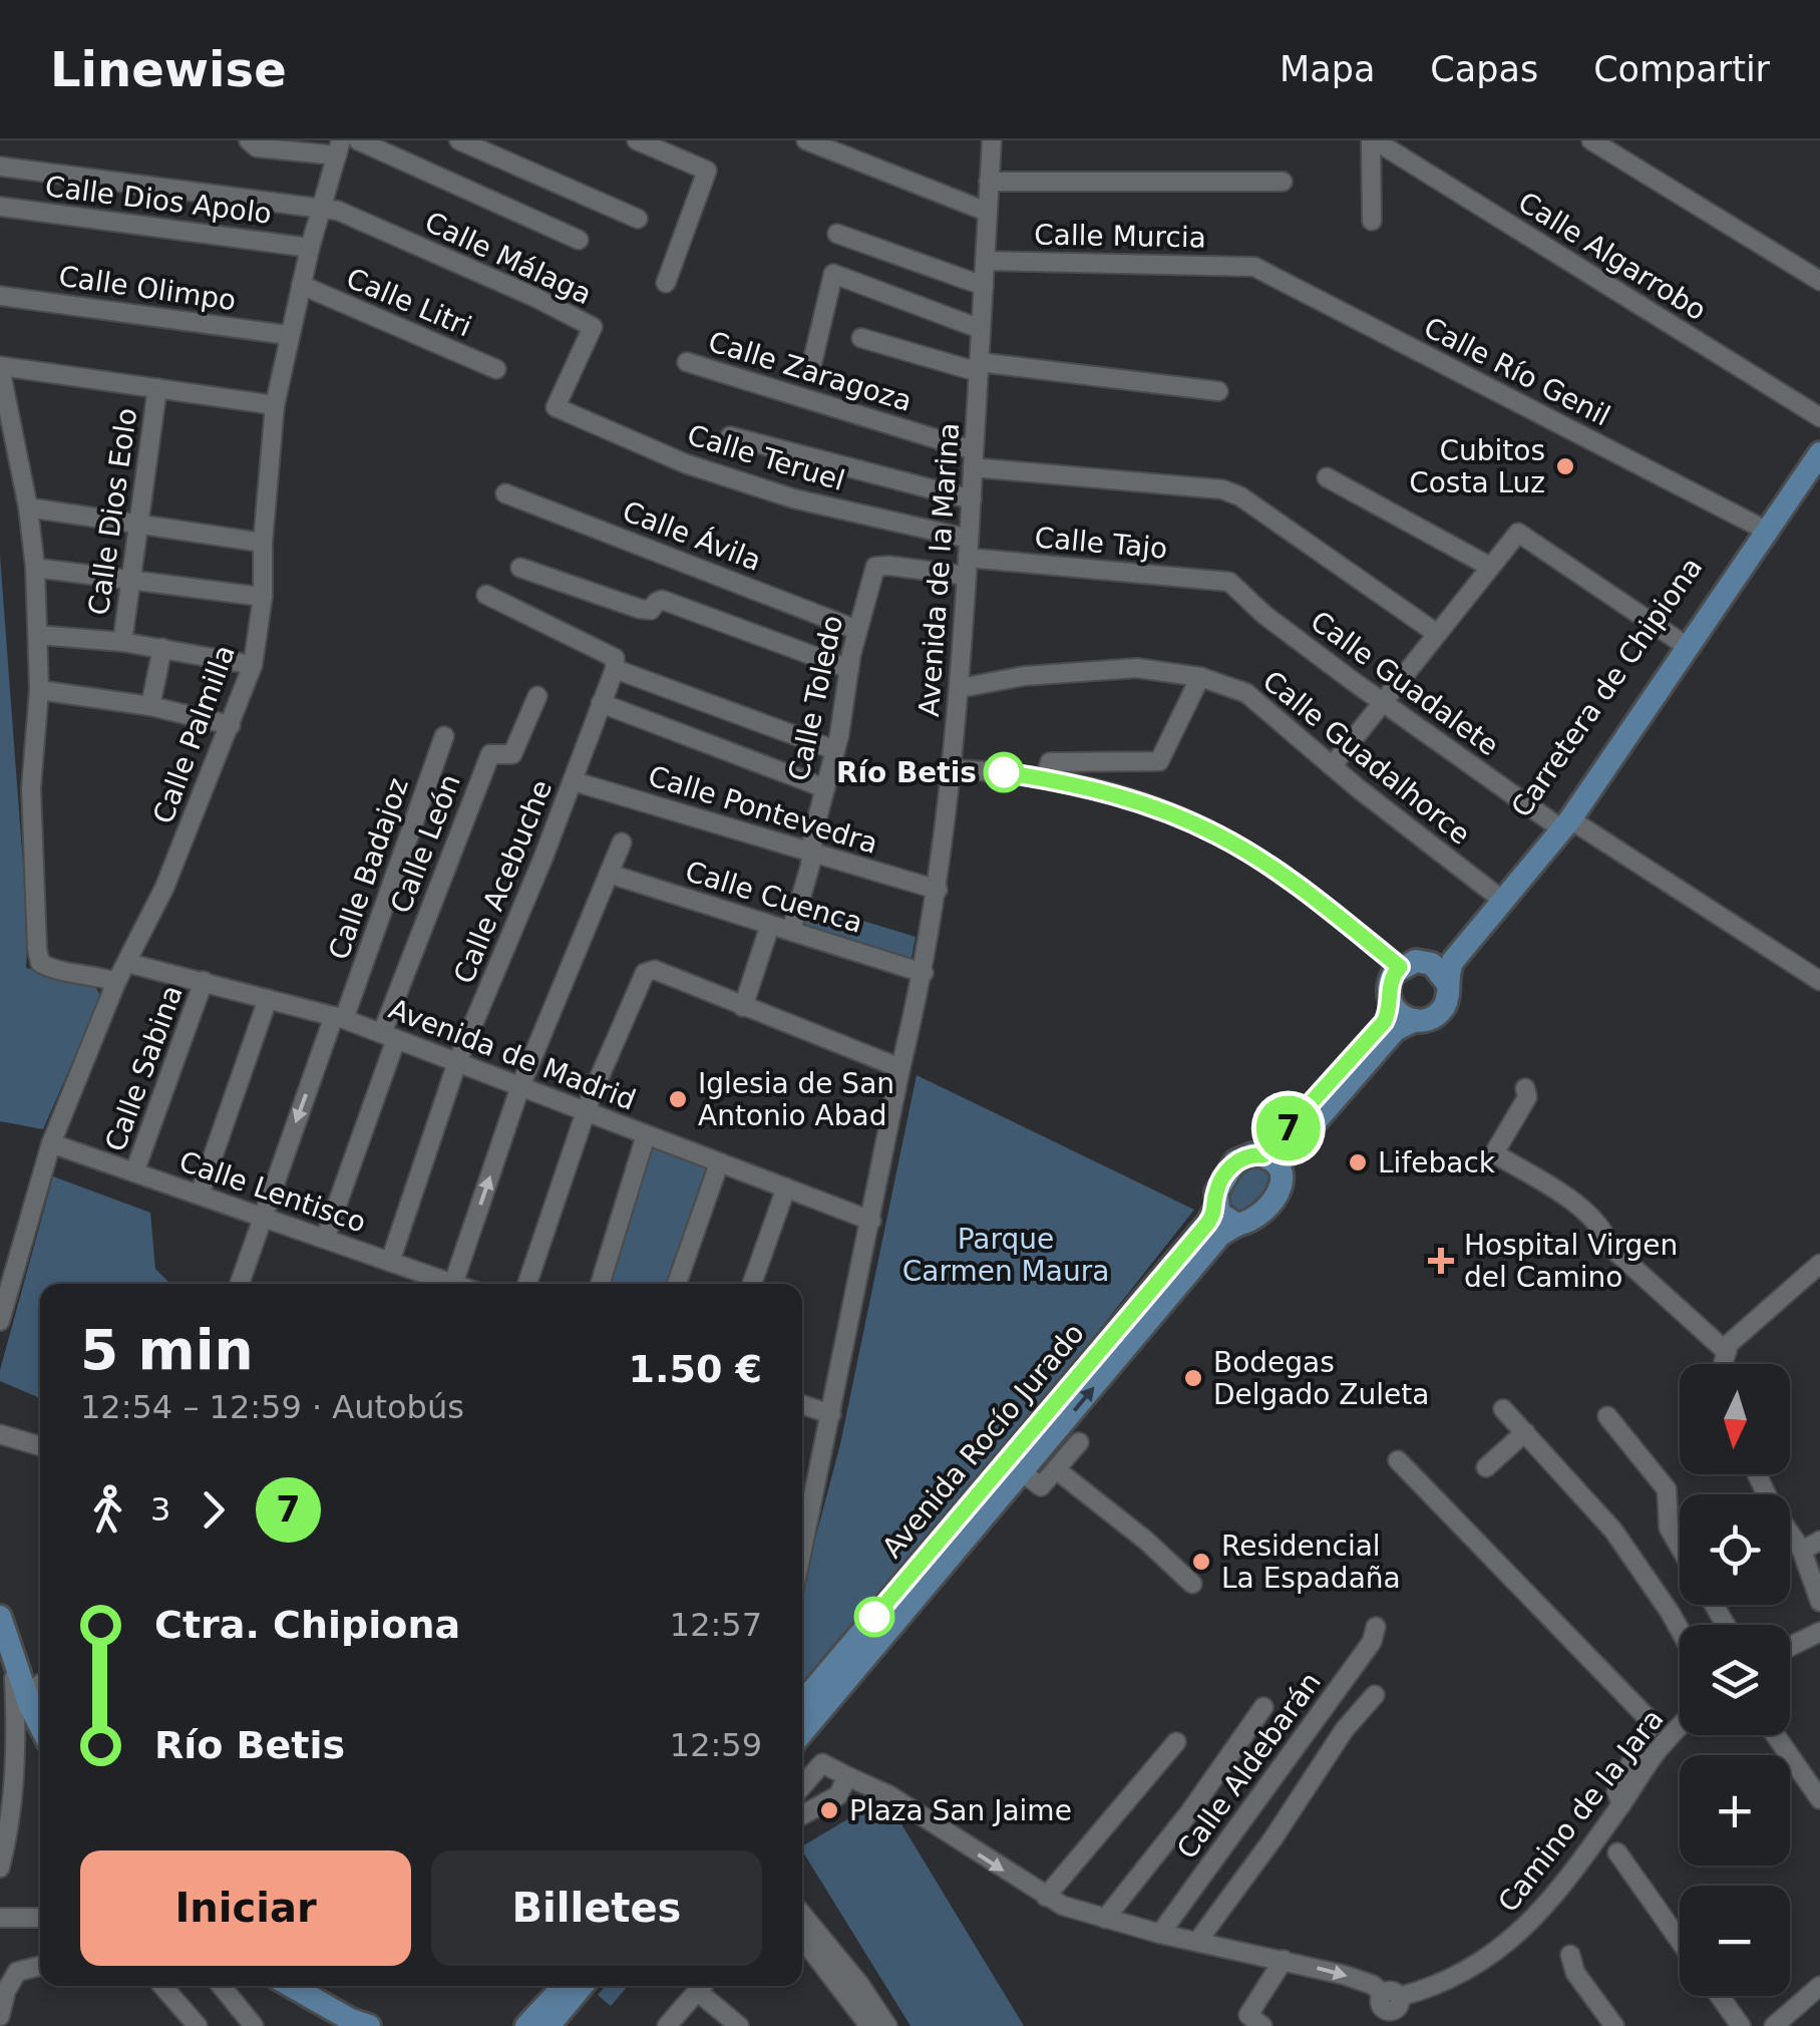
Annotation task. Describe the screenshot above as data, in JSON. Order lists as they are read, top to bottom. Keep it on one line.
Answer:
{"streets":{"main road":["Carretera de Chipiona","Avenida Rocío Jurado"],"street":["Calle Dios Apolo","Calle Murcia","Calle Algarrobo","Calle Málaga","Calle Olimpo","Calle Litri","Calle Zaragoza","Calle Río Genil","Calle Teruel","Calle Dios Eolo","Calle Ávila","Calle Tajo","Avenida de la Marina","Calle Guadalete","Calle Toledo","Calle Palmilla","Calle Guadalhorce","Calle Pontevedra","Calle León","Calle Badajoz","Calle Acebuche","Calle Cuenca","Avenida de Madrid","Calle Sabina","Calle Lentisco","Calle Aldebarán","Camino de la Jara"]},"crossings":[["Calle Dios Apolo","Calle Palmilla"],["Calle Murcia","Calle Río Genil"],["Calle Murcia","Avenida de la Marina"],["Calle Málaga","Calle Teruel"],["Calle Málaga","Calle Palmilla"],["Calle Olimpo","Calle Palmilla"],["Calle Litri","Calle Palmilla"],["Calle Zaragoza","Avenida de la Marina"],["Calle Río Genil","Carretera de Chipiona"],["Calle Teruel","Avenida de la Marina"],["Calle Ávila","Calle Toledo"],["Calle Tajo","Avenida de la Marina"],["Calle Tajo","Calle Guadalete"],["Calle Tajo","Calle Toledo"],["Avenida de la Marina","Calle Toledo"],["Avenida de la Marina","Calle Guadalhorce"],["Avenida de la Marina","Calle Pontevedra"],["Avenida de la Marina","Calle Cuenca"],["Avenida de la Marina","Avenida de Madrid"],["Calle Guadalete","Carretera de Chipiona"],["Carretera de Chipiona","Calle Guadalhorce"],["Calle Toledo","Calle Pontevedra"],["Calle Toledo","Calle Cuenca"],["Calle Palmilla","Avenida de Madrid"],["Calle Palmilla","Calle Lentisco"],["Calle Pontevedra","Calle Acebuche"],["Calle León","Avenida de Madrid"],["Calle Badajoz","Avenida de Madrid"],["Calle Badajoz","Calle Lentisco"],["Calle Acebuche","Avenida de Madrid"],["Calle Acebuche","Calle Lentisco"],["Avenida de Madrid","Calle Sabina"],["Calle Sabina","Calle Lentisco"]],"parks":["Parque Carmen Maura"],"places":{"other":["Cubitos Costa Luz","Río Betis","Iglesia de San Antonio Abad","Lifeback","Bodegas Delgado Zuleta","Residencial La Espadaña","Plaza San Jaime"],"health":["Hospital Virgen del Camino"]},"lines":["bus line 7"],"north":"bottom","page":{"header":"Linewise","nav":["Mapa","Capas","Compartir"],"on_map":"7","heading":["5 min","12:54 – 12:59 · Autobús","1.50 €"],"map_buttons":["+","−"],"legs":["3","7"],"list":[{"name":"Ctra. Chipiona","value":"12:57"},{"name":"Río Betis","value":"12:59"}],"buttons":["Iniciar","Billetes"]}}
